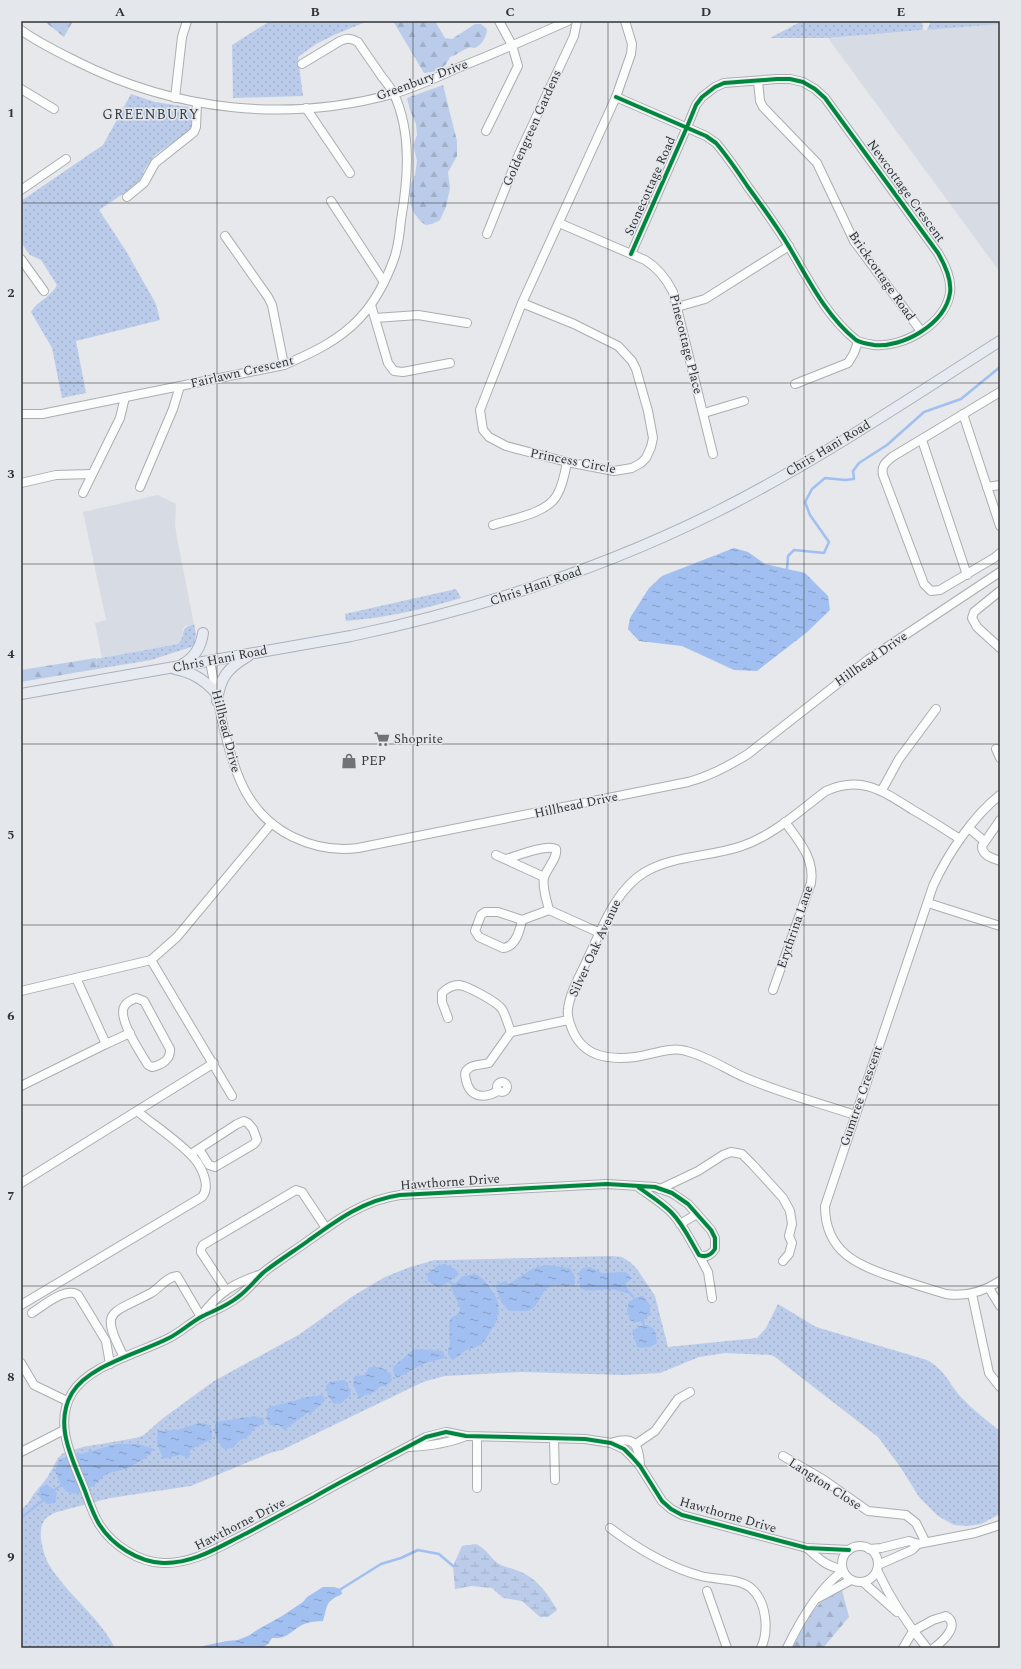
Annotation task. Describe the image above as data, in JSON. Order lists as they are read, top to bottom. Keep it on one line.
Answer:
{"streets":{"main road":["Chris Hani Road"],"street":["Greenbury Drive","Goldengreen Gardens","Stonecottage Road","Newcottage Crescent","Brickcottage Road","Pinecottage Place","Fairlawn Crescent","Princess Circle","Hillhead Drive","Erythrina Lane","Silver Oak Avenue","Gumtree Crescent","Hawthorne Drive","Langton Close"]},"crossings":[["Greenbury Drive","Fairlawn Crescent"],["Stonecottage Road","Newcottage Crescent"],["Stonecottage Road","Pinecottage Place"],["Newcottage Crescent","Brickcottage Road"],["Pinecottage Place","Princess Circle"],["Chris Hani Road","Hillhead Drive"],["Erythrina Lane","Silver Oak Avenue"],["Silver Oak Avenue","Gumtree Crescent"]],"districts":["GREENBURY"],"places":{"supermarket":["Shoprite"],"shop":["PEP"]},"grid":{"columns":["A","B","C","D","E"],"rows":["1","2","3","4","5","6","7","8","9"]}}
